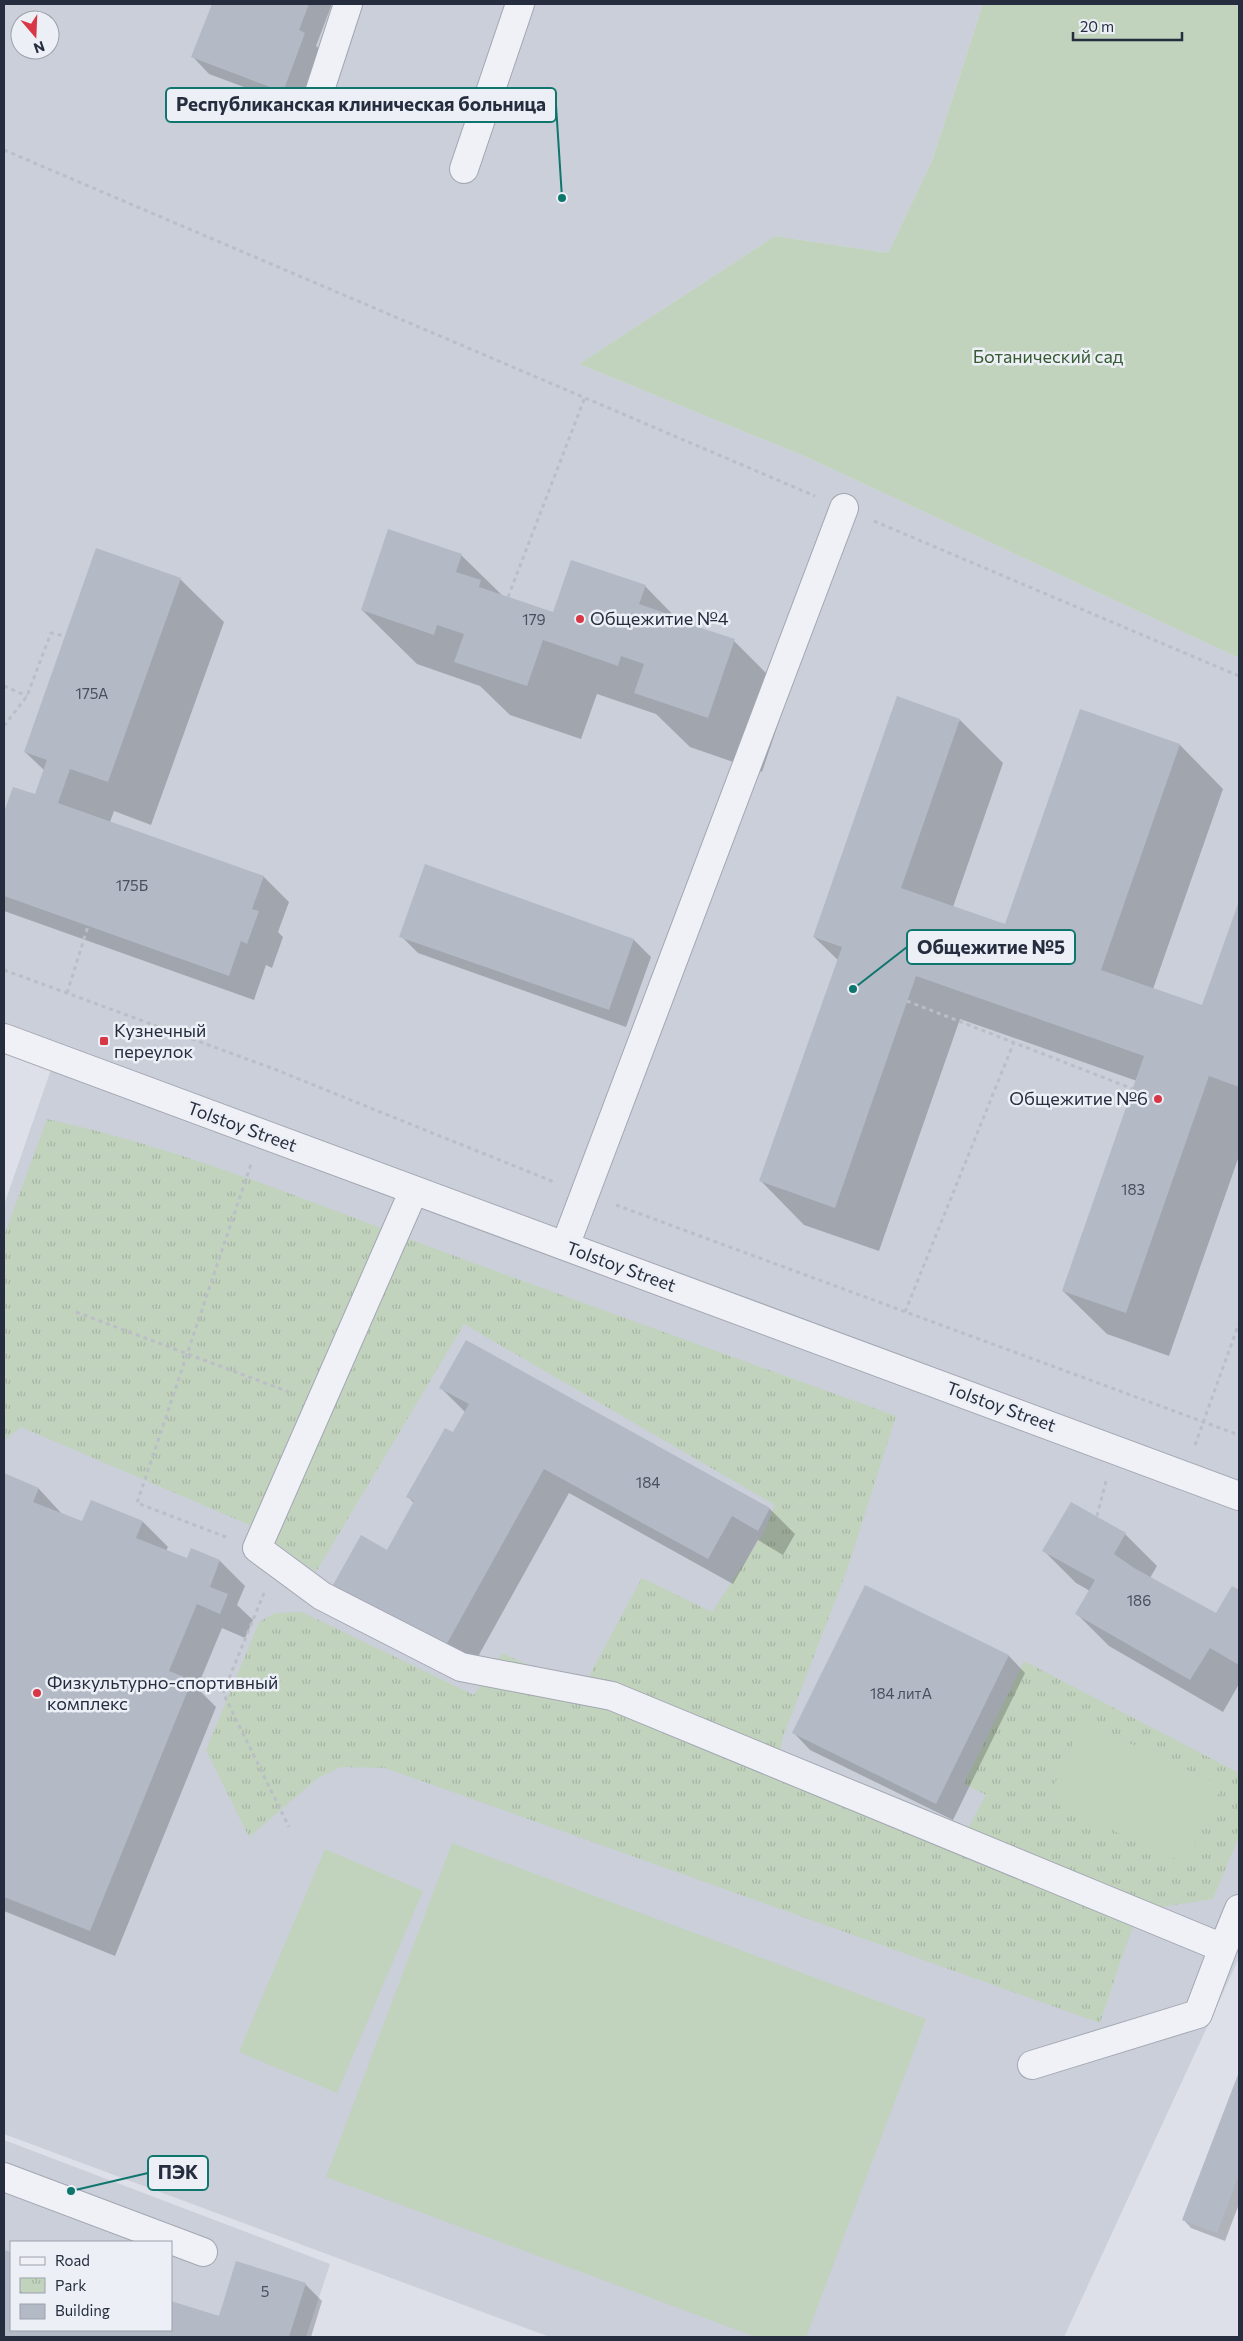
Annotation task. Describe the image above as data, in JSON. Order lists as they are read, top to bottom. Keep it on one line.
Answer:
{"streets":{"street":["Tolstoy Street"]},"parks":["Ботанический сад"],"places":{"other":["Республиканская клиническая больница","Общежитие №4","Общежитие №5","Общежитие №6","Физкультурно-спортивный комплекс","ПЭК"],"transit":["Кузнечный переулок"]},"house_numbers":["179","175А","175Б","183","184","186","184 литА","5"],"legend":["Road","Park","Building"],"scale_bar":"20 m","north":"bottom"}
